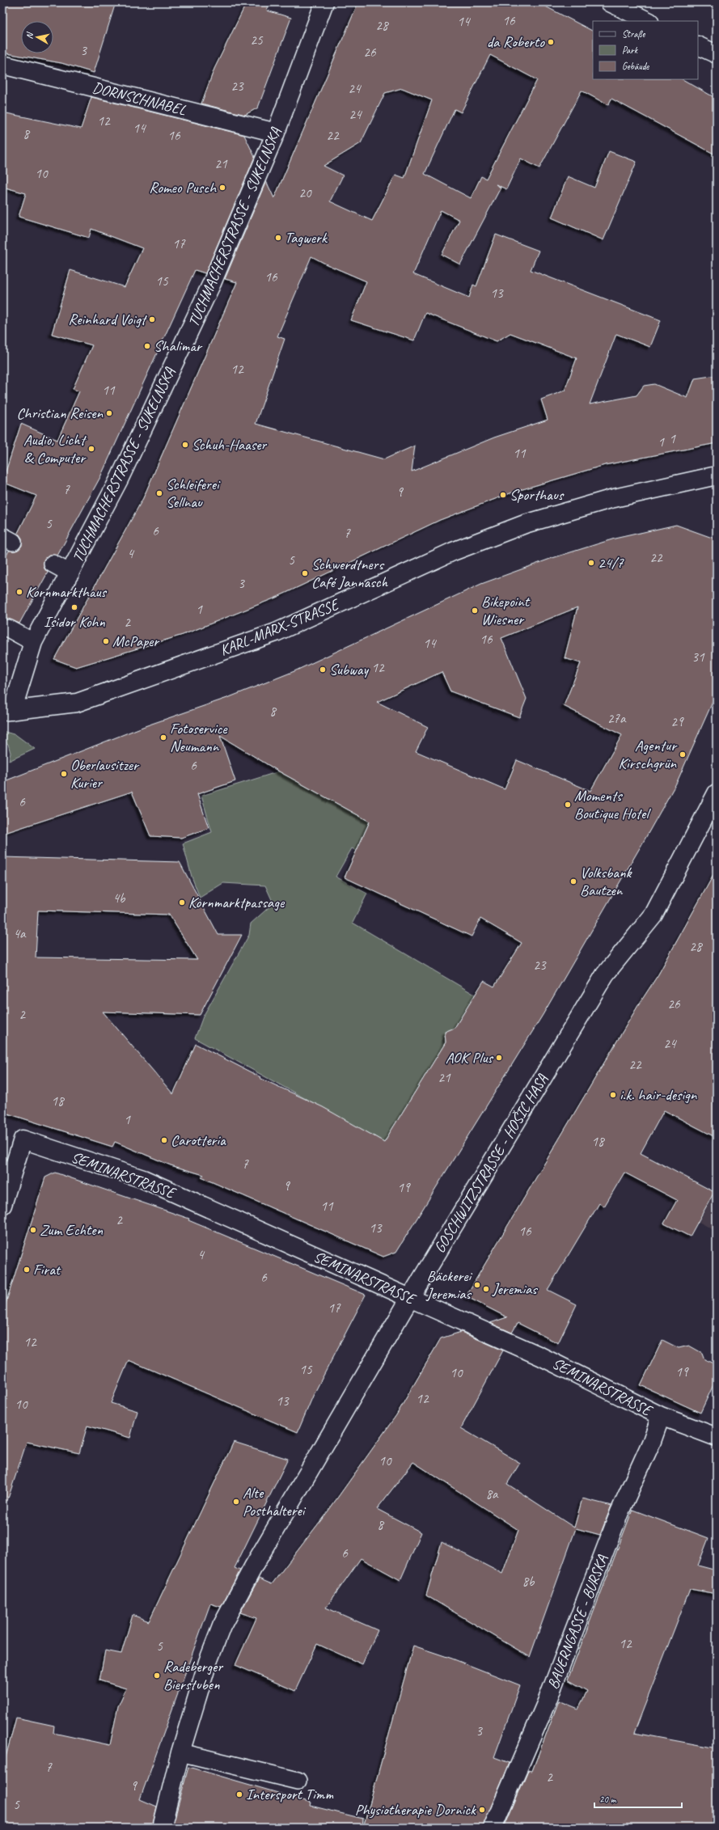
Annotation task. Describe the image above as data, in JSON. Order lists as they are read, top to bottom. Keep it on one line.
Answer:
{"streets":{"street":["DORNSCHNABEL","TUCHMACHERSTRASSE - SUKELNSKA","KARL-MARX-STRASSE","GOSCHWITZSTRASSE - HOŠIC HASA","SEMINARSTRASSE","BAUERNGASSE - BURSKA"]},"crossings":[["DORNSCHNABEL","TUCHMACHERSTRASSE - SUKELNSKA"],["TUCHMACHERSTRASSE - SUKELNSKA","KARL-MARX-STRASSE"],["GOSCHWITZSTRASSE - HOŠIC HASA","SEMINARSTRASSE"],["SEMINARSTRASSE","BAUERNGASSE - BURSKA"]],"places":["da Roberto","Romeo Pusch","Tagwerk","Reinhard Voigt","Shalimar","Christian Reisen","Schuh-Haaser","Audio, Licht & Computer","Schleiferei Sellnau","Sporthaus","24/7","Schwerdtners Café Jannasch","Kornmarkthaus","Isidor Kohn","Bikepoint Wiesner","McPaper","Subway","Fotoservice Neumann","Agentur Kirschgrün","Oberlausitzer Kurier","Moments Boutique Hotel","Volksbank Bautzen","Kornmarktpassage","AOK Plus","i.k. hair-design","Carotteria","Zum Echten","Firat","Bäckerei Jeremias","Jeremias","Alte Posthalterei","Radeberger Bierstuben","Intersport Timm","Physiotherapie Dornick"],"house_numbers":["16","14","28","25","3","26","23","24","24","12","14","8","16","22","21","10","20","17","16","15","13","12","11","1","1","11","7","9","5","6","7","4","22","5","3","1","2","16","14","31","12","8","27a","29","6","6","4b","4a","28","23","26","2","24","22","21","18","1","18","7","9","19","11","2","13","16","4","6","17","12","15","19","10","12","13","10","10","8a","8","6","8b","12","5","3","7","2","9","5"],"legend":["Straße","Park","Gebäude"],"scale_bar":"20 m","north":"left"}
